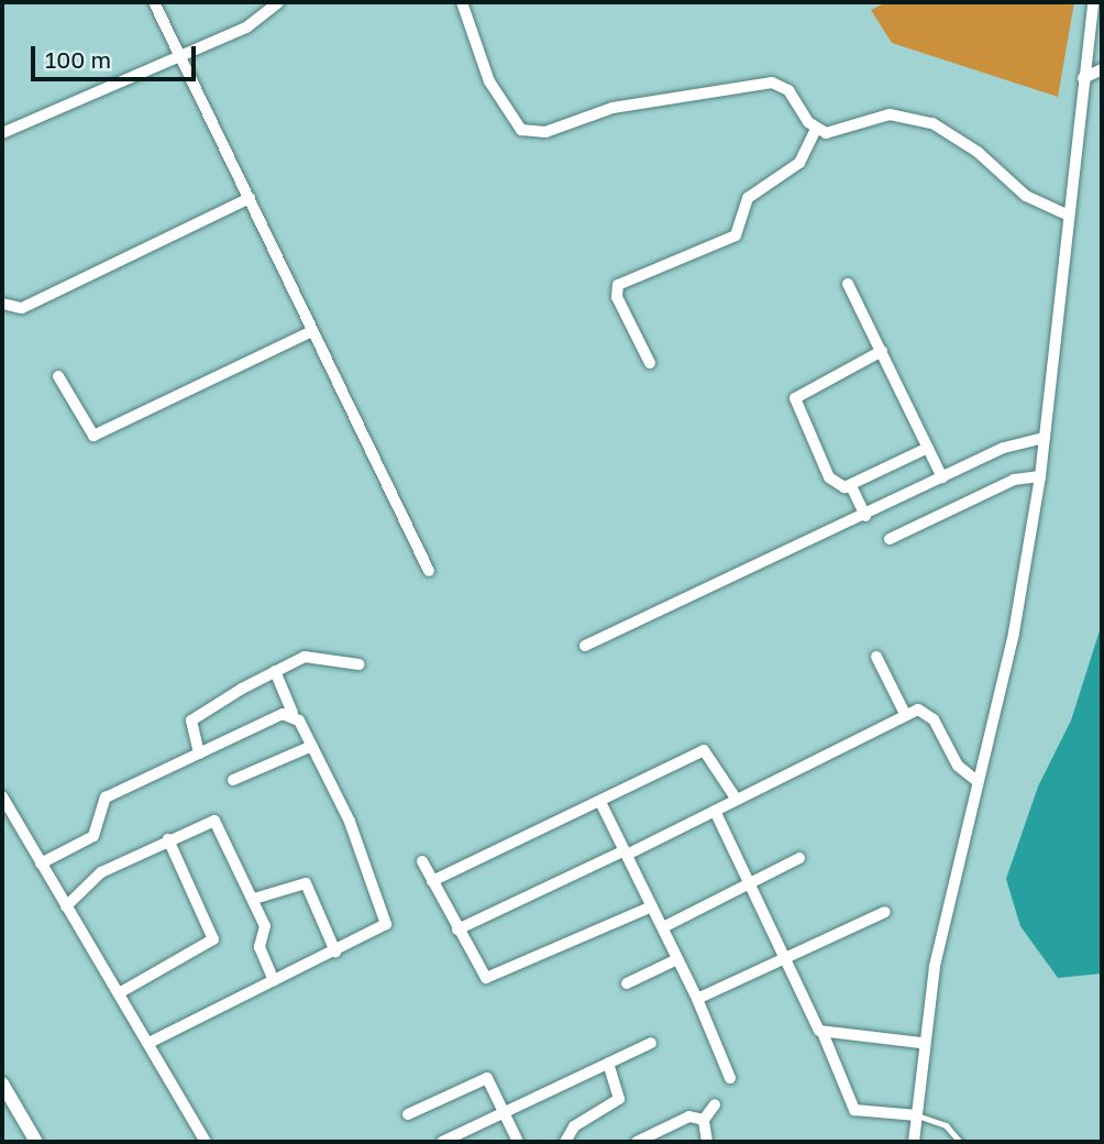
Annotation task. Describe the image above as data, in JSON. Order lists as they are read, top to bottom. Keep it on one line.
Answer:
{"scale_bar":"100 m"}
